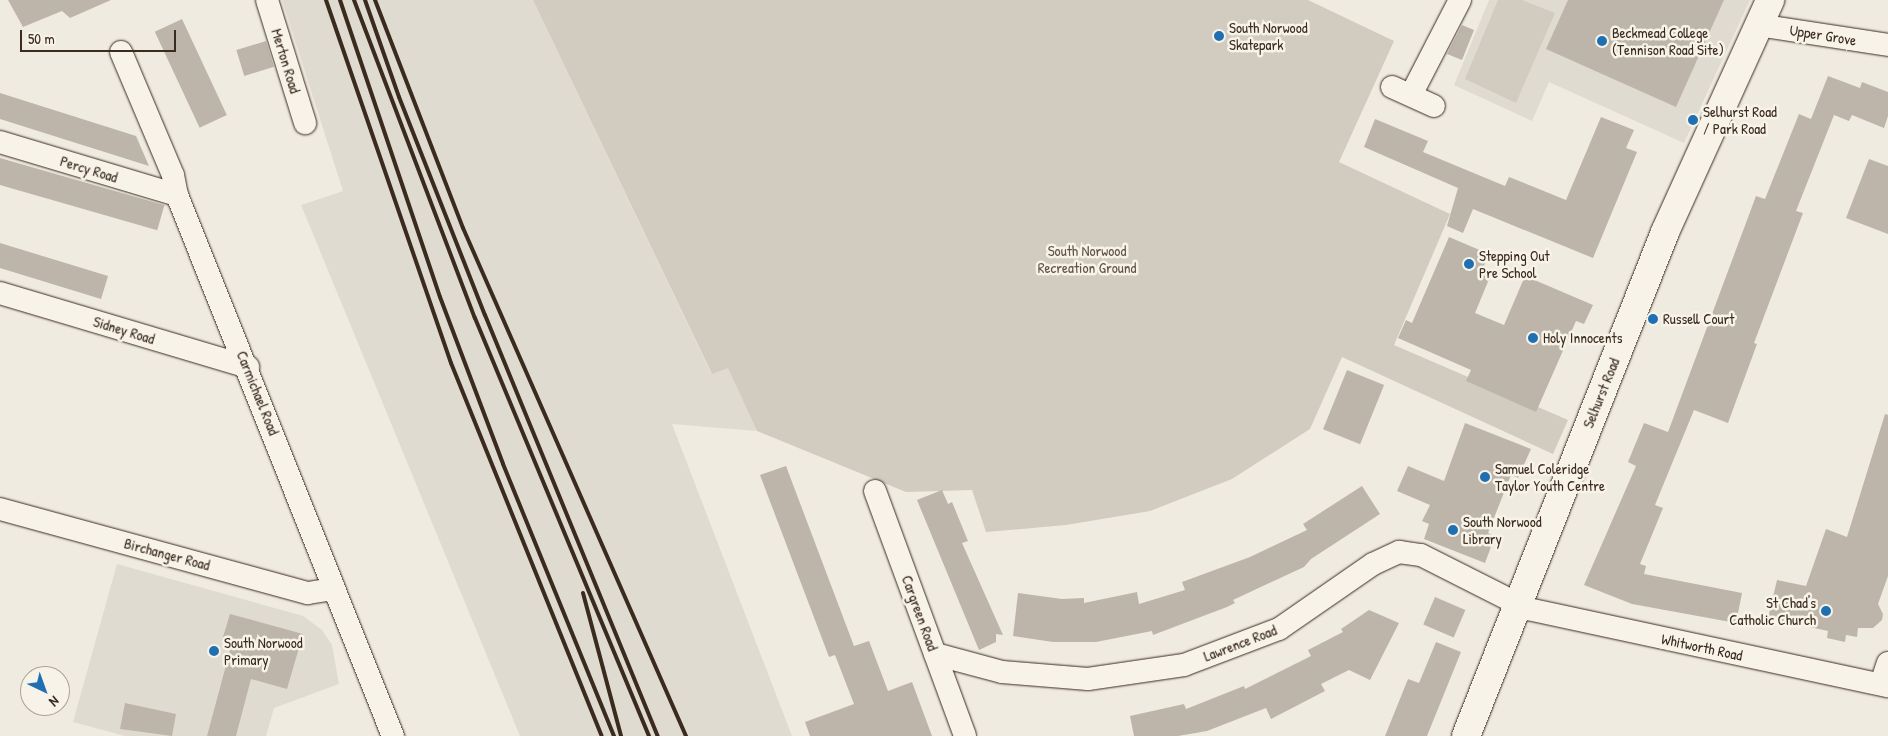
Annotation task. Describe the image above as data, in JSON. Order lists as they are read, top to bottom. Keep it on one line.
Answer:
{"streets":{"main road":["Selhurst Road"],"street":["Upper Grove","Merton Road","Percy Road","Sidney Road","Carmichael Road","Birchanger Road","Cargreen Road","Lawrence Road","Whitworth Road"]},"crossings":[["Upper Grove","Selhurst Road"],["Percy Road","Carmichael Road"],["Sidney Road","Carmichael Road"],["Carmichael Road","Birchanger Road"],["Selhurst Road","Lawrence Road"],["Selhurst Road","Whitworth Road"],["Cargreen Road","Lawrence Road"],["Lawrence Road","Whitworth Road"]],"parks":["South Norwood Recreation Ground"],"places":["South Norwood Skatepark","Beckmead College (Tennison Road Site)","Selhurst Road / Park Road","Stepping Out Pre School","Russell Court","Holy Innocents","Samuel Coleridge Taylor Youth Centre","South Norwood Library","St Chad's Catholic Church","South Norwood Primary"],"scale_bar":"50 m","north":"bottom right"}
